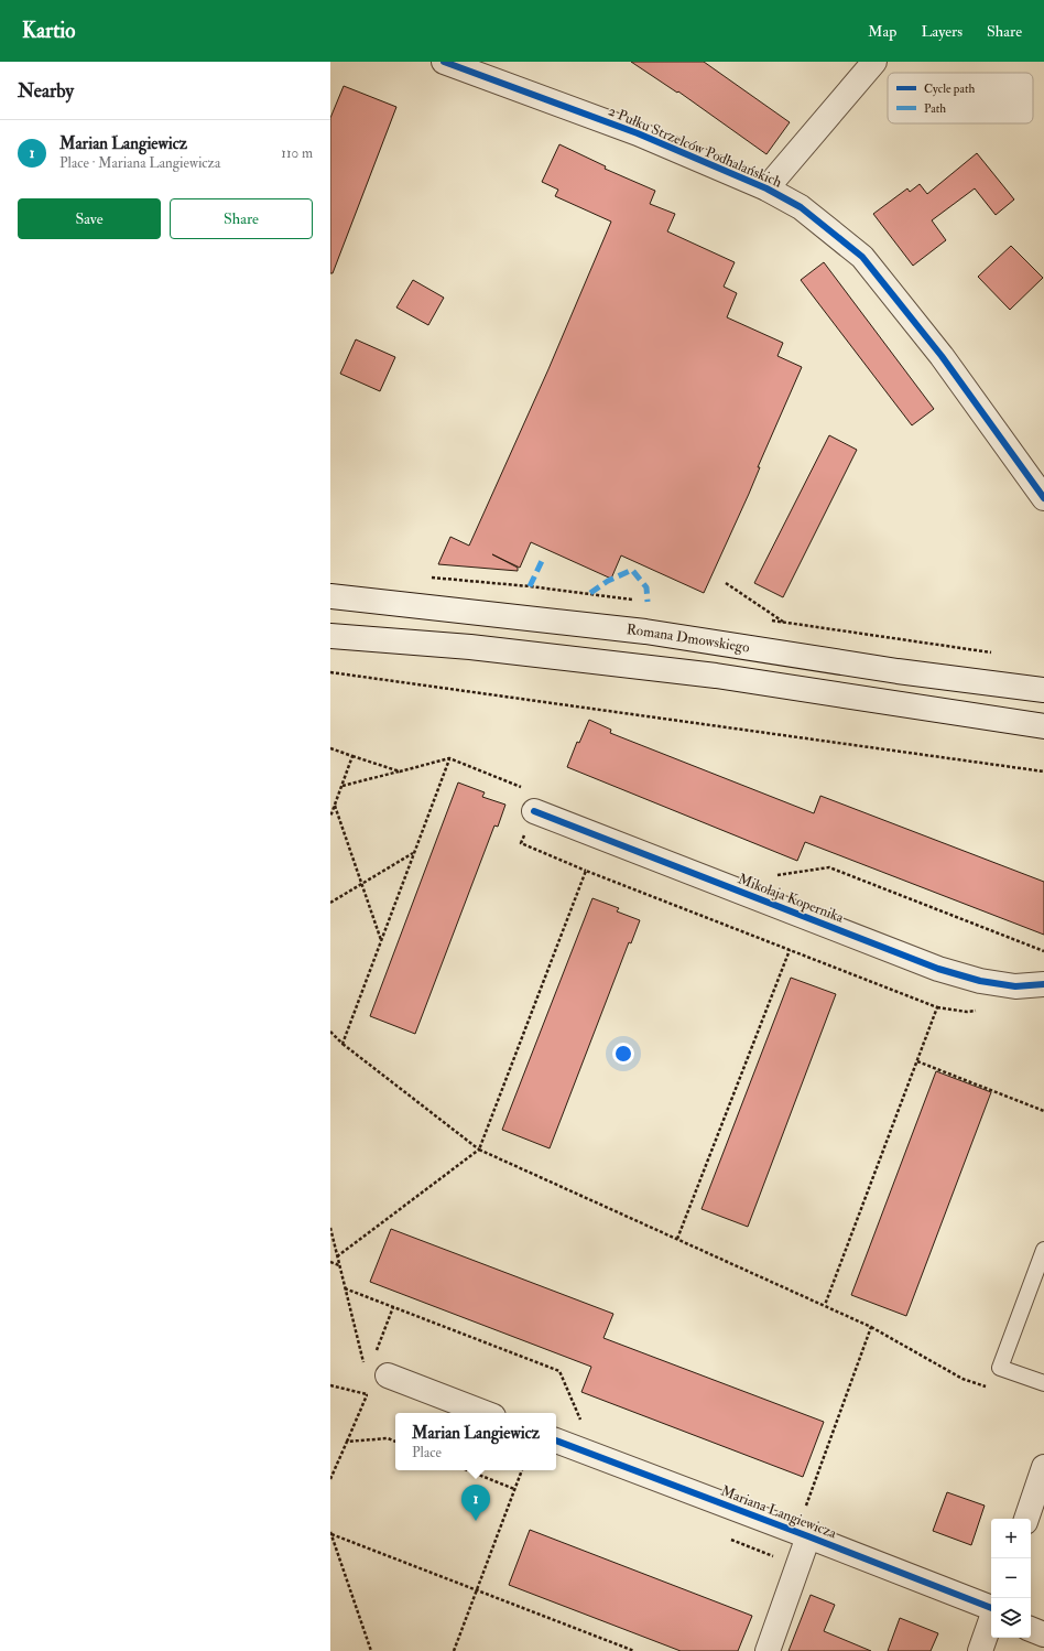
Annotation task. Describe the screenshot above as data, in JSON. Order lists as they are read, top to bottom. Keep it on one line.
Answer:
{"streets":{"street":["2 Pułku Strzelców Podhalańskich","Romana Dmowskiego","Mikołaja Kopernika","Mariana Langiewicza"]},"legend":["Cycle path","Path"],"page":{"header":"Kartio","nav":["Map","Layers","Share"],"heading":"Nearby","list":[{"mark":"1","name":"Marian Langiewicz","note":"Place · Mariana Langiewicza","value":"110 m"}],"buttons":["Save","Share"],"popup":["Marian Langiewicz","Place"],"pins":"1","map_buttons":["+","−"]}}
